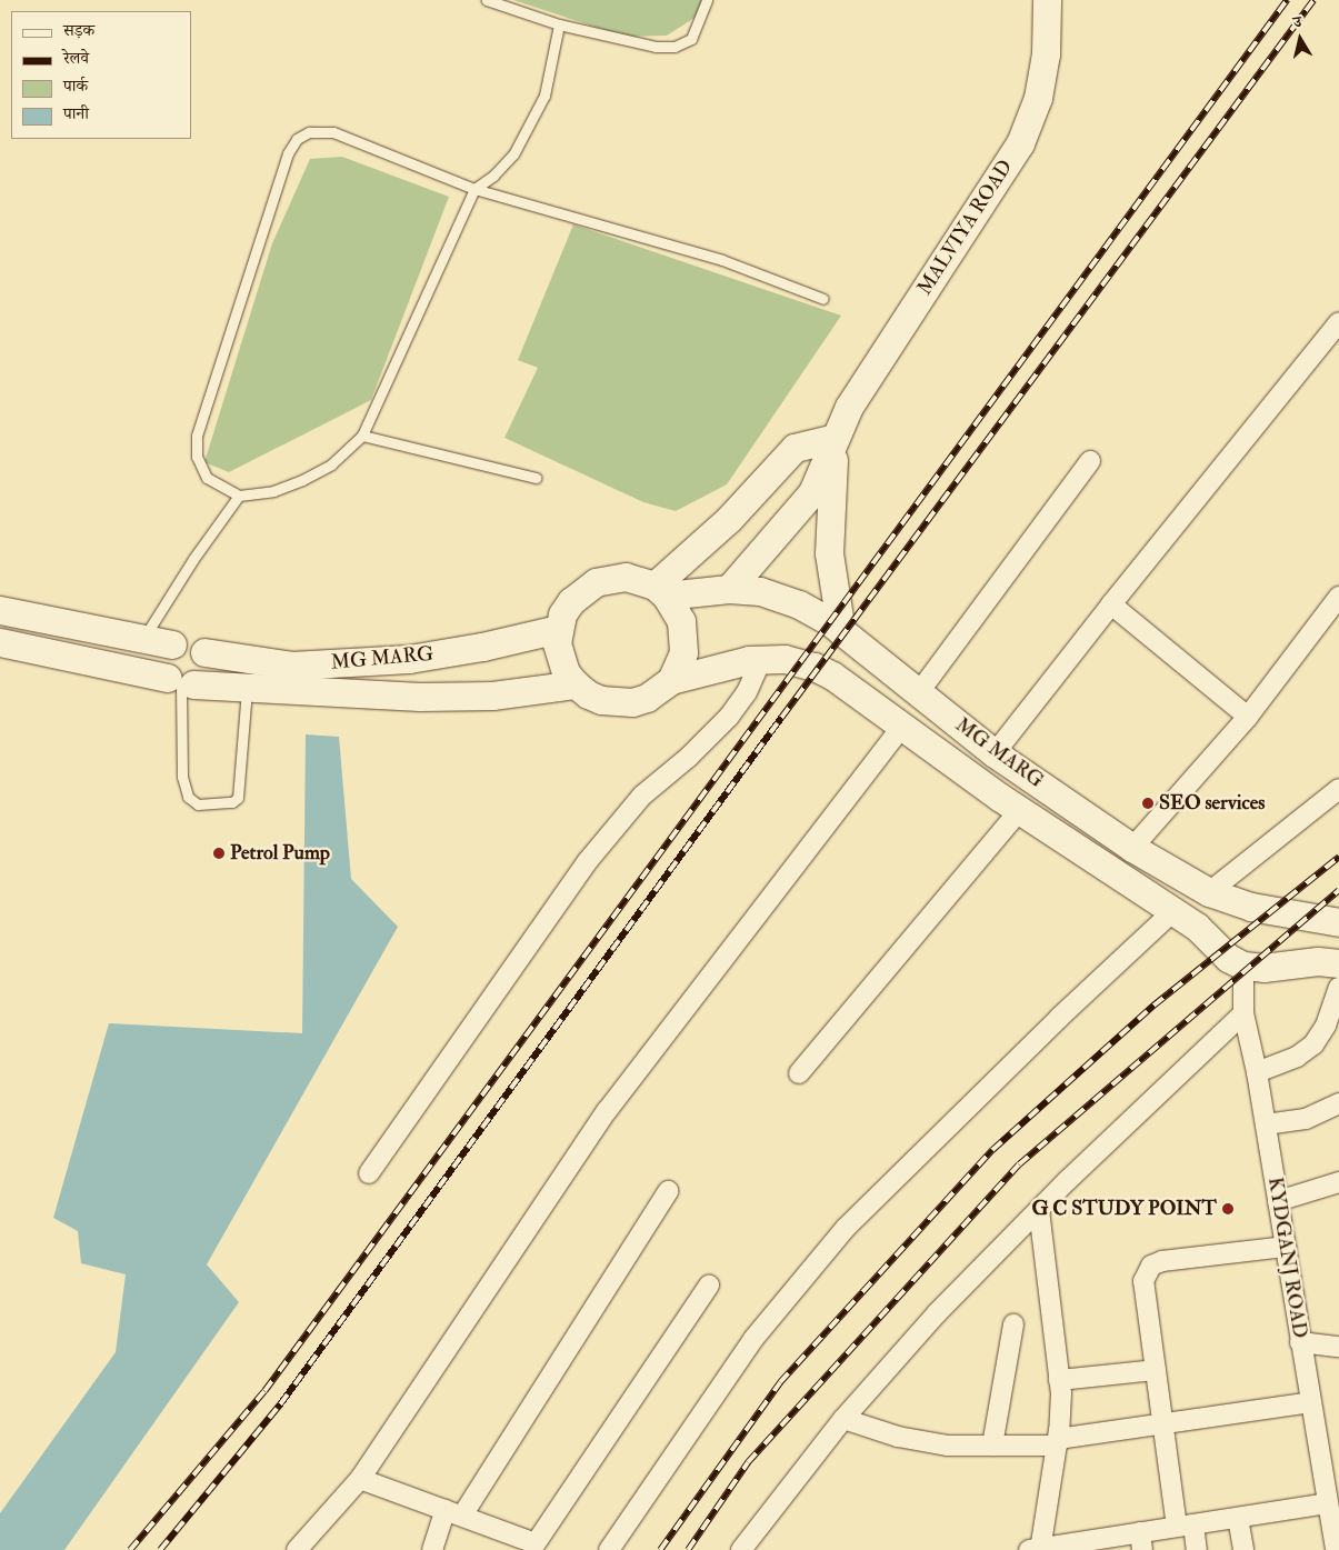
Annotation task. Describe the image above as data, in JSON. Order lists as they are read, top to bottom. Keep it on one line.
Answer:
{"streets":{"main road":["MALVIYA ROAD","MG MARG"],"street":["KYDGANJ ROAD"]},"crossings":[["MALVIYA ROAD","MG MARG"],["MG MARG","KYDGANJ ROAD"]],"places":["SEO services","Petrol Pump","G C STUDY POINT"],"legend":["सड़क","रेलवे","पार्क","पानी"],"north":"top"}
